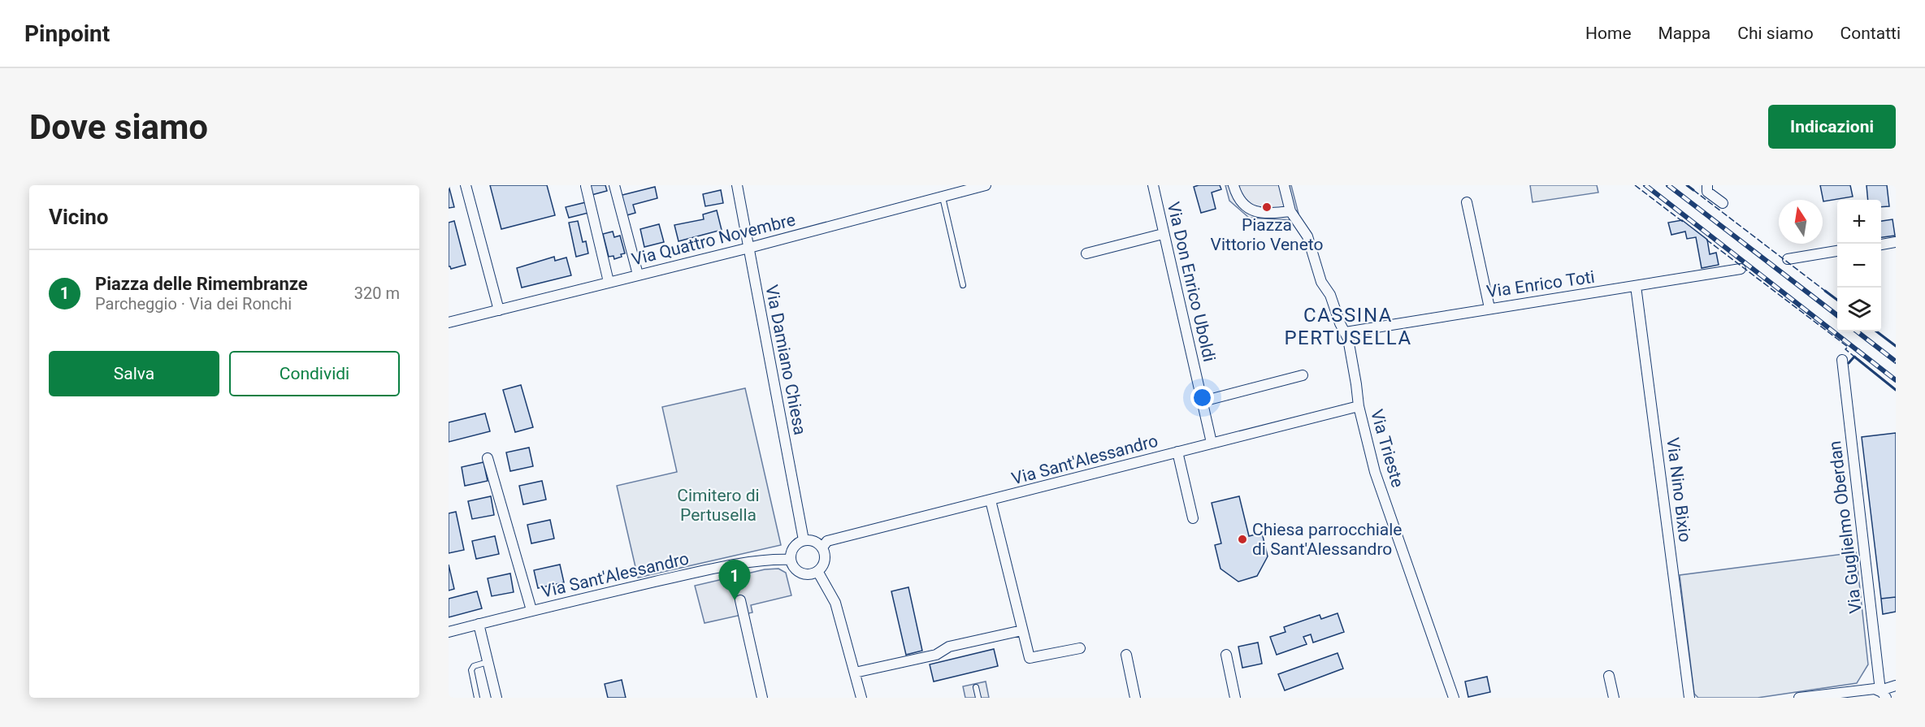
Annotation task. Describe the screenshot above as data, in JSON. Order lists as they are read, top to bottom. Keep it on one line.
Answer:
{"streets":{"street":["Via Quattro Novembre","Via Don Enrico Uboldi","Via Enrico Toti","Via Damiano Chiesa","Via Trieste","Via Sant'Alessandro","Via Nino Bixio","Via Guglielmo Oberdan"]},"crossings":[["Via Quattro Novembre","Via Damiano Chiesa"],["Via Don Enrico Uboldi","Via Sant'Alessandro"],["Via Enrico Toti","Via Trieste"],["Via Enrico Toti","Via Nino Bixio"],["Via Damiano Chiesa","Via Sant'Alessandro"],["Via Trieste","Via Sant'Alessandro"]],"districts":["CASSINA PERTUSELLA"],"parks":["Cimitero di Pertusella"],"places":["Piazza Vittorio Veneto","Chiesa parrocchiale di Sant'Alessandro"],"north":"top","page":{"header":"Pinpoint","nav":["Home","Mappa","Chi siamo","Contatti"],"buttons":["Indicazioni",["Salva","Condividi"]],"title":"Dove siamo","heading":"Vicino","map_buttons":["+","−"],"list":[{"mark":"1","name":"Piazza delle Rimembranze","note":"Parcheggio · Via dei Ronchi","value":"320 m"}],"pins":"1"}}
